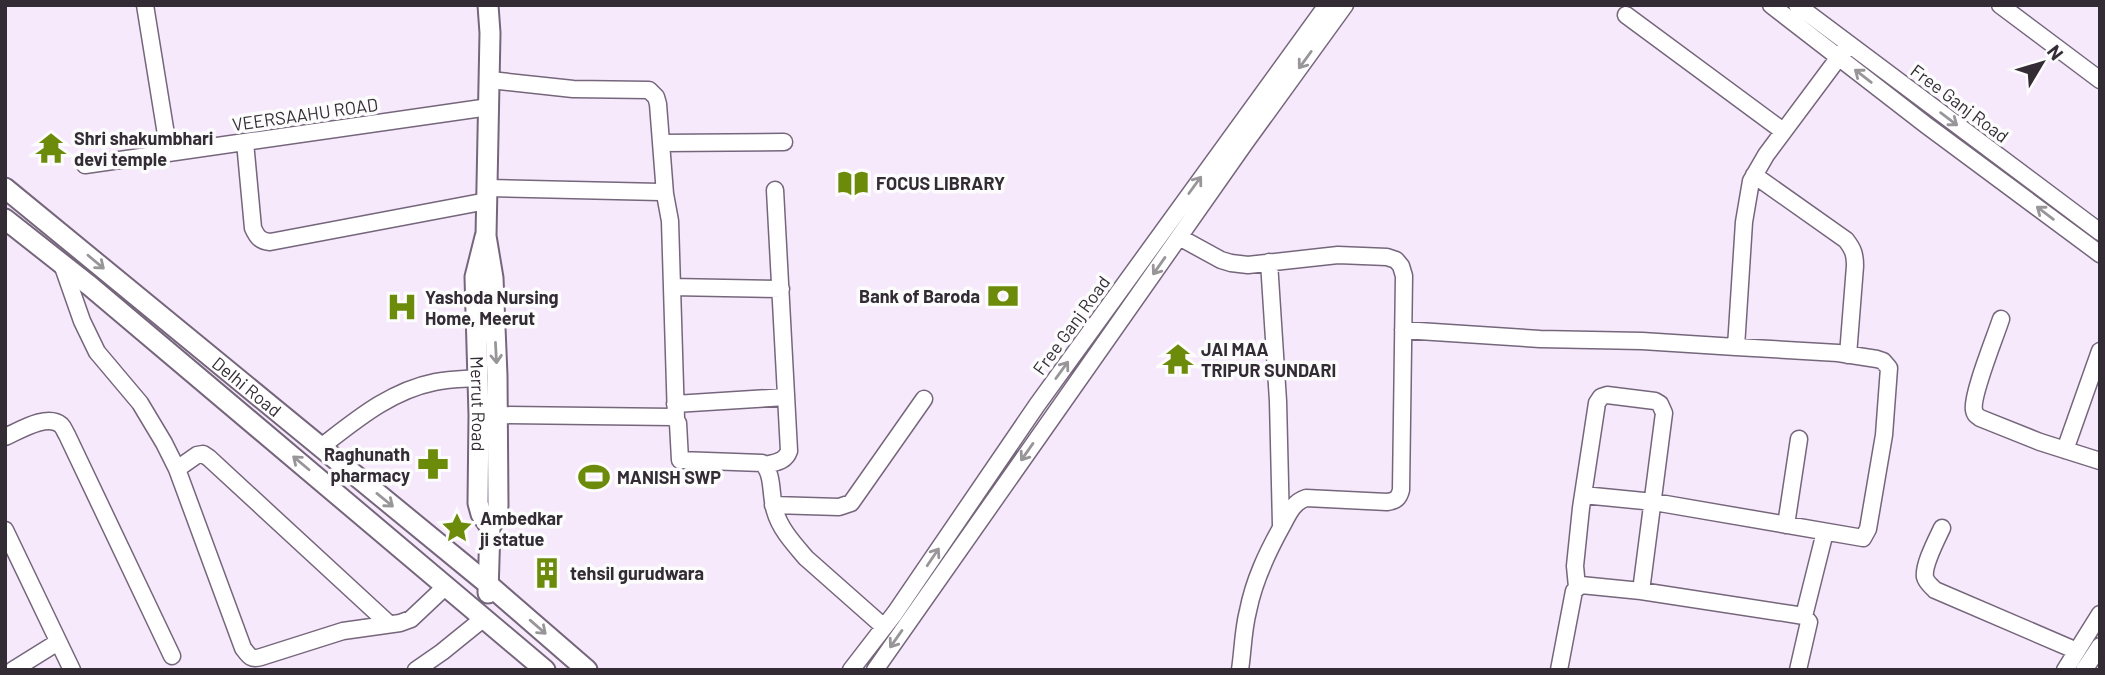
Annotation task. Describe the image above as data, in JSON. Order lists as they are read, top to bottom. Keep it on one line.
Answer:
{"streets":{"main road":["Delhi Road","Merrut Road"],"street":["Free Ganj Road","VEERSAAHU ROAD"]},"crossings":[["VEERSAAHU ROAD","Merrut Road"],["Delhi Road","Merrut Road"]],"places":{"temple":["Shri shakumbhari devi temple","JAI MAA TRIPUR SUNDARI"],"library":["FOCUS LIBRARY"],"bank":["Bank of Baroda"],"hospital":["Yashoda Nursing Home, Meerut"],"pharmacy":["Raghunath pharmacy"],"sports":["MANISH SWP"],"place":["Ambedkar ji statue"],"building":["tehsil gurudwara"]},"north":"top right"}
